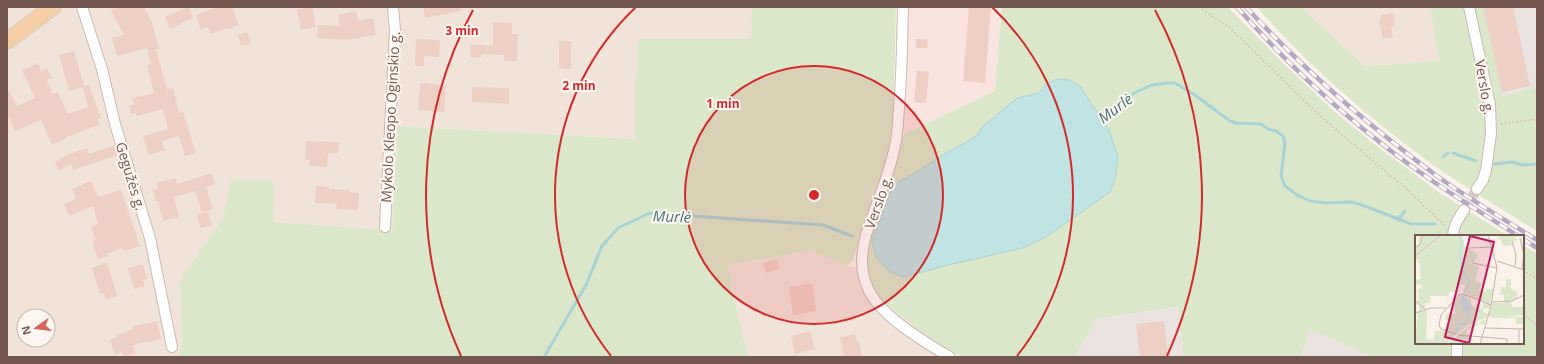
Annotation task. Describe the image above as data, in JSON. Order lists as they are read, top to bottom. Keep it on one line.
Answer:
{"streets":{"street":["Verslo g.","Mykolo Kleopo Oginskio g.","Gegužės g."]},"water":["Murlė"],"north":"left","rings":["3 min","2 min","1 min"]}
